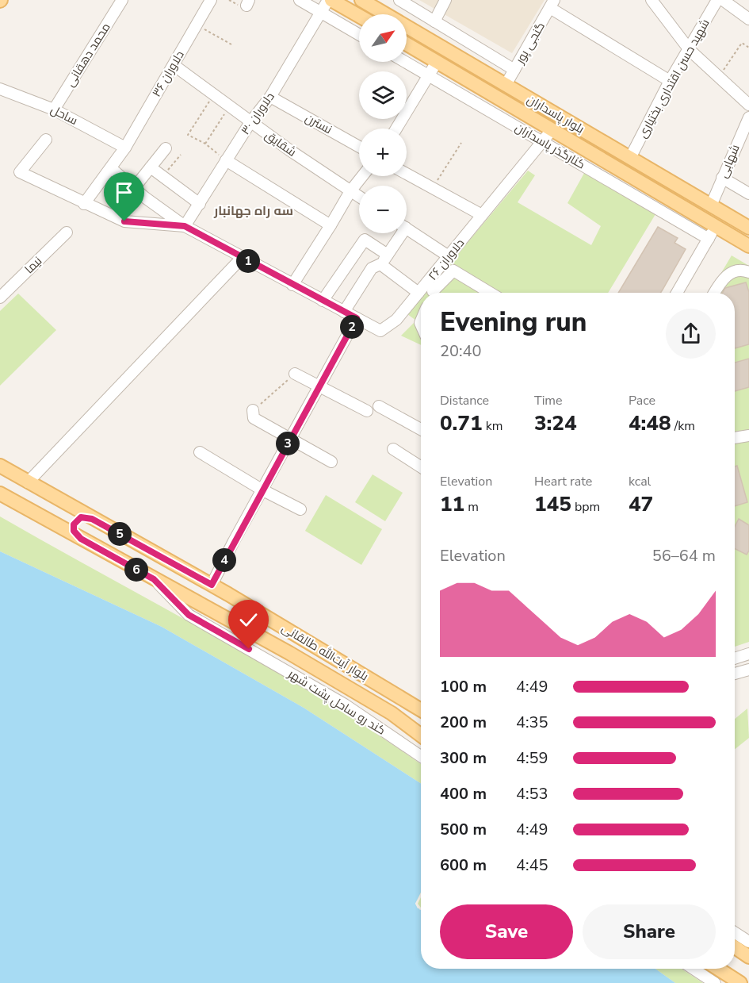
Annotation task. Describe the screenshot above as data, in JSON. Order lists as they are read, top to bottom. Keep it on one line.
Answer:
{"streets":{"main road":["بلوار پاسداران","بلوار آیت‌الله طالقانی"],"street":["گنجی پور","محمد دهقانی","دلاوران ۳۶","شهید حسن اقتداری بختیاری","دلاوران ۳۰","ساحل","نسترن","شقایق","کنارگذر پاسداران","شهابی","دلاوران ۲۶","نیما","کند رو ساحل پشت شهر"]},"crossings":[["گنجی پور","بلوار پاسداران"],["محمد دهقانی","ساحل"],["دلاوران ۳۶","ساحل"],["دلاوران ۳۶","شقایق"],["دلاوران ۳۶","دلاوران ۲۶"],["شهید حسن اقتداری بختیاری","بلوار پاسداران"],["دلاوران ۳۰","نسترن"],["دلاوران ۳۰","شقایق"],["دلاوران ۳۰","دلاوران ۲۶"],["بلوار پاسداران","شهابی"],["بلوار پاسداران","دلاوران ۲۶"],["کنارگذر پاسداران","دلاوران ۲۶"]],"districts":["سه راه جهانبار"],"north":"top right","page":{"map_buttons":["+","−"],"pins":["1","2","3","5","4","6"],"heading":["Evening run","20:40"],"stats":[["Distance","0.71 km"],["Time","3:24"],["Pace","4:48 /km"],["Elevation","11 m"],["Heart rate","145 bpm"],["kcal","47"]],"chart":["Elevation","56–64 m"],"list":[{"name":"100 m","note":"4:49"},{"name":"200 m","note":"4:35"},{"name":"300 m","note":"4:59"},{"name":"400 m","note":"4:53"},{"name":"500 m","note":"4:49"},{"name":"600 m","note":"4:45"}],"buttons":["Save","Share"]}}
